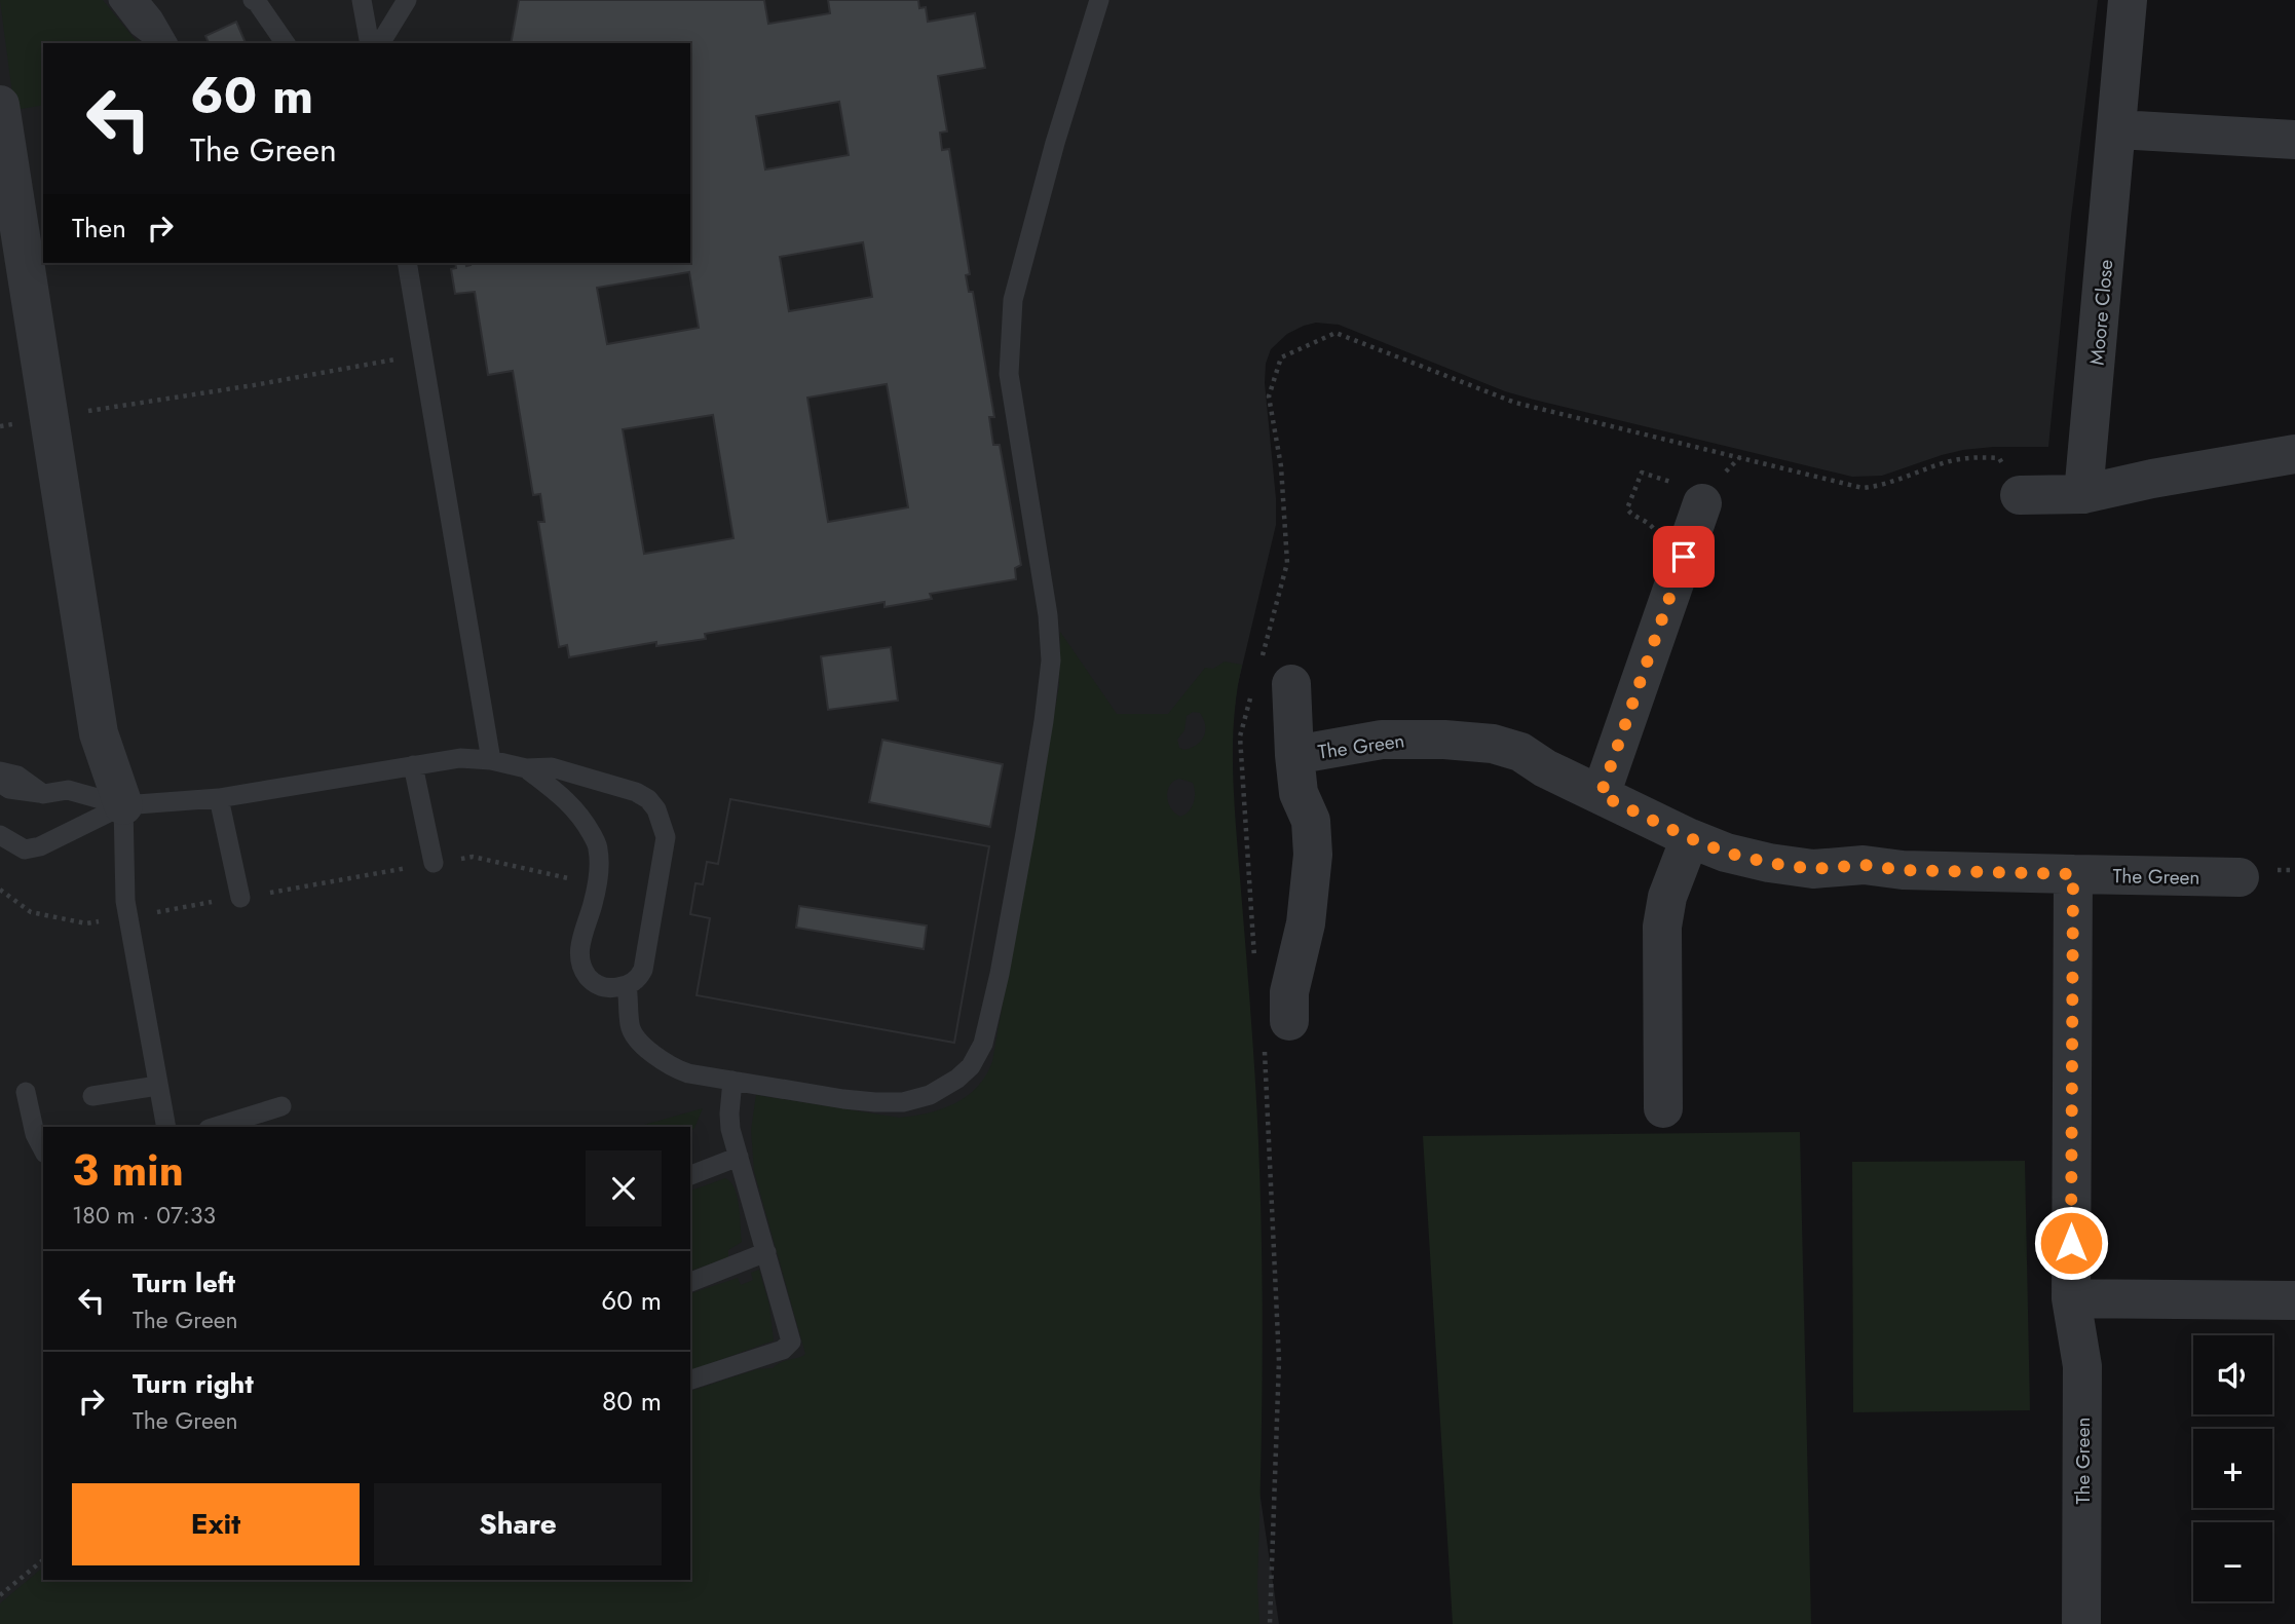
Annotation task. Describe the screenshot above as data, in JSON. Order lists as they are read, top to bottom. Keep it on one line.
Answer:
{"streets":{"street":["Moore Close","The Green"]},"page":{"turn":["60 m","The Green"],"then":"Then","heading":["3 min","180 m · 07:33"],"list":[{"name":"Turn left","note":"The Green","value":"60 m"},{"name":"Turn right","note":"The Green","value":"80 m"}],"map_buttons":["+","−"],"buttons":["Exit","Share"]}}
